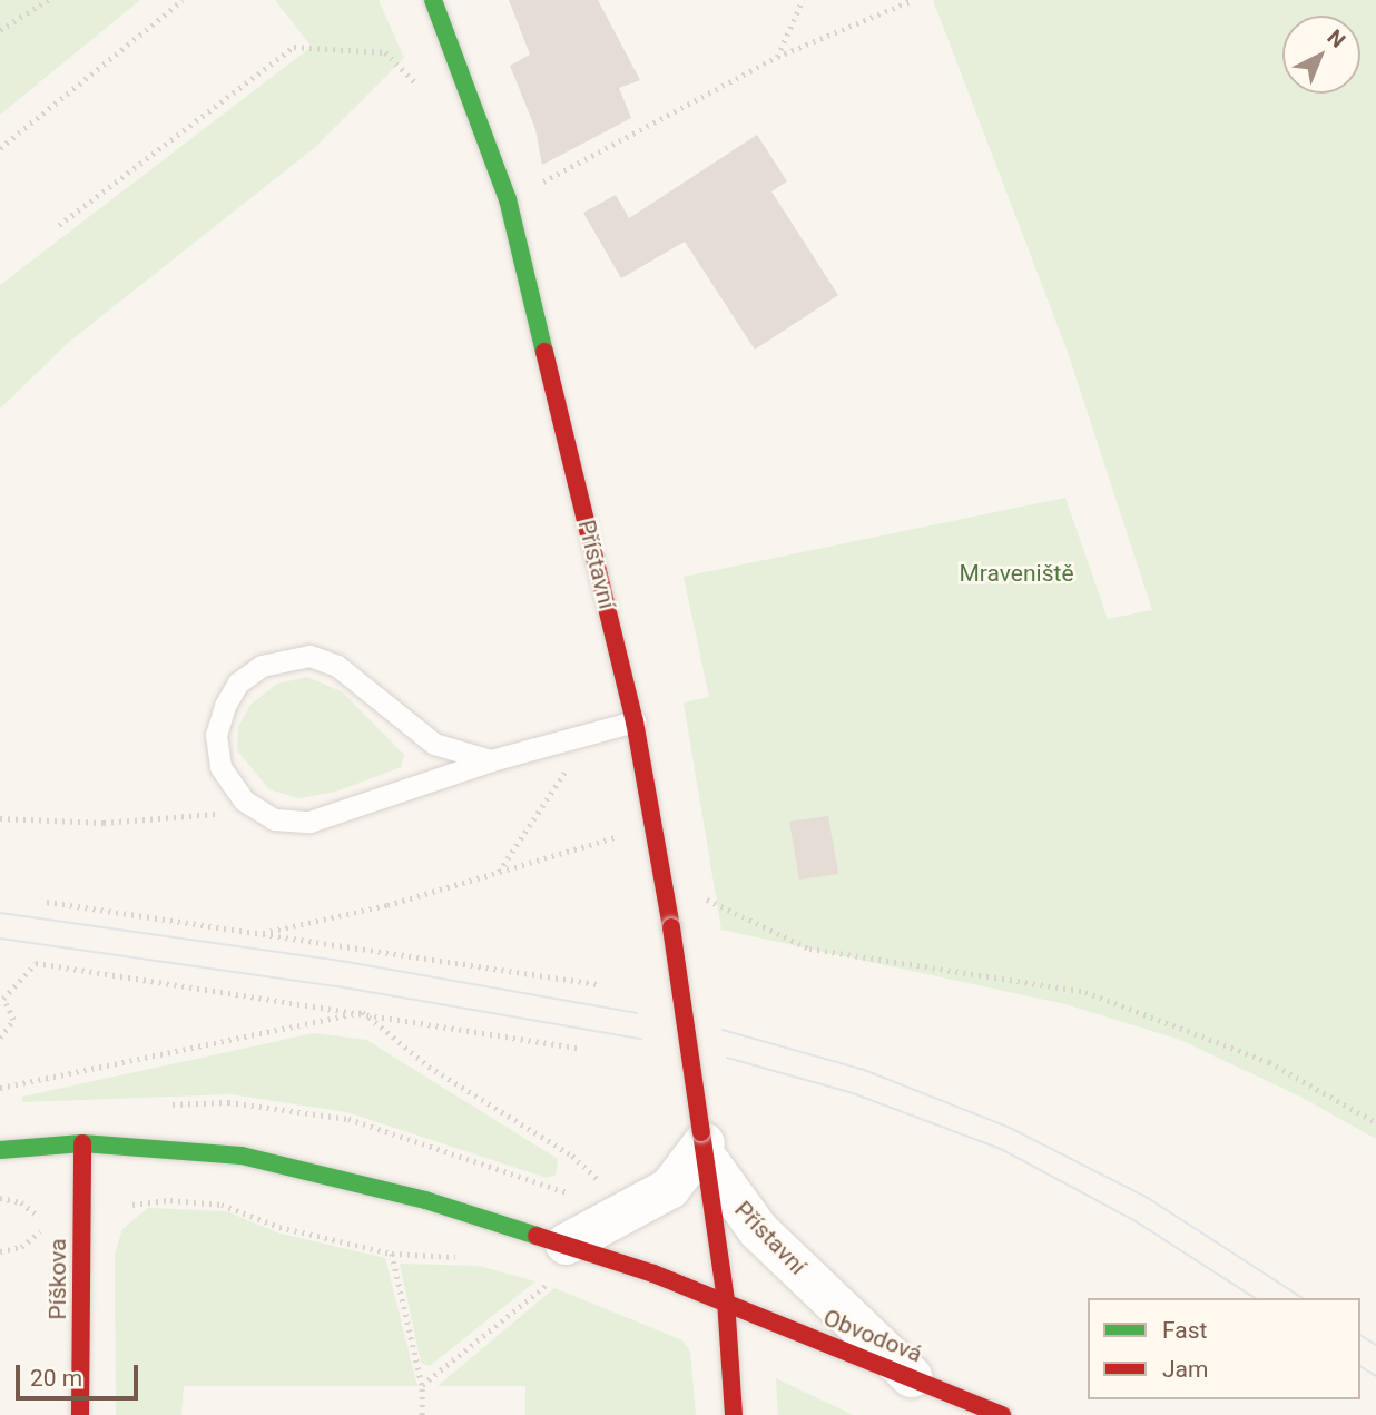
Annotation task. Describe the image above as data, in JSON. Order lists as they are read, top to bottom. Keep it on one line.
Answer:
{"streets":{"street":["Přístavní","Píškova","Obvodová"]},"crossings":[["Přístavní","Obvodová"],["Píškova","Obvodová"]],"parks":["Mraveniště"],"legend":["Fast","Jam"],"scale_bar":"20 m","north":"top right"}
